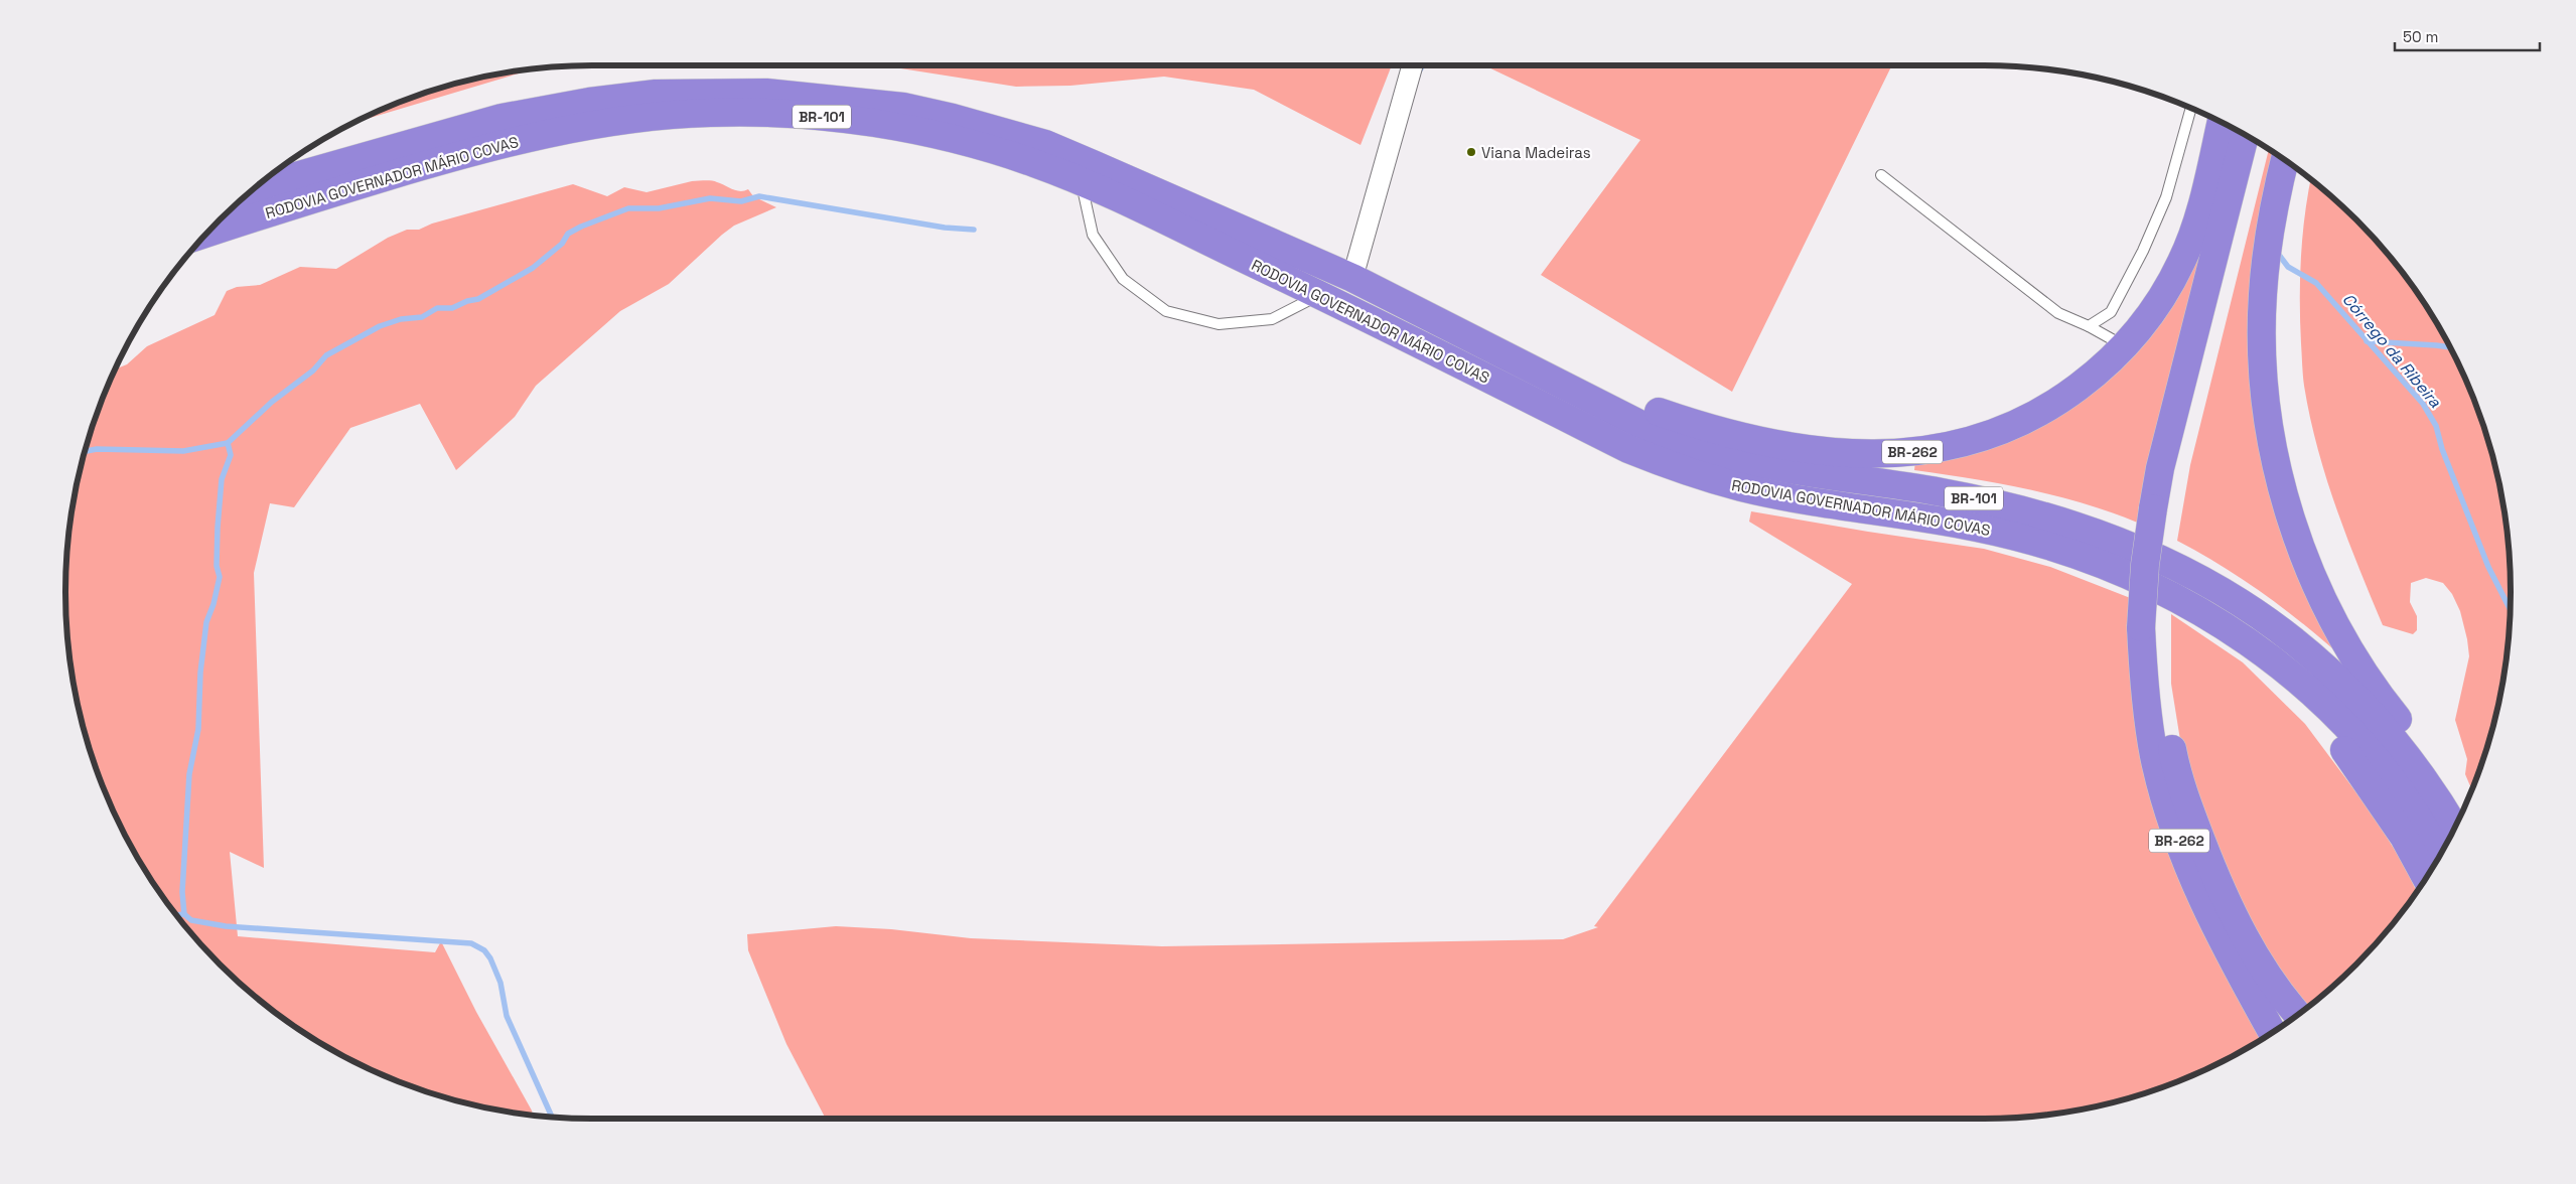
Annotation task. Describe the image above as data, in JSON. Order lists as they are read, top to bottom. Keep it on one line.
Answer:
{"streets":{"highway":["BR-101","RODOVIA GOVERNADOR MÁRIO COVAS","BR-262"]},"crossings":[["RODOVIA GOVERNADOR MÁRIO COVAS","BR-262"]],"water":["Córrego da Ribeira"],"places":["Viana Madeiras"],"scale_bar":"50 m"}
